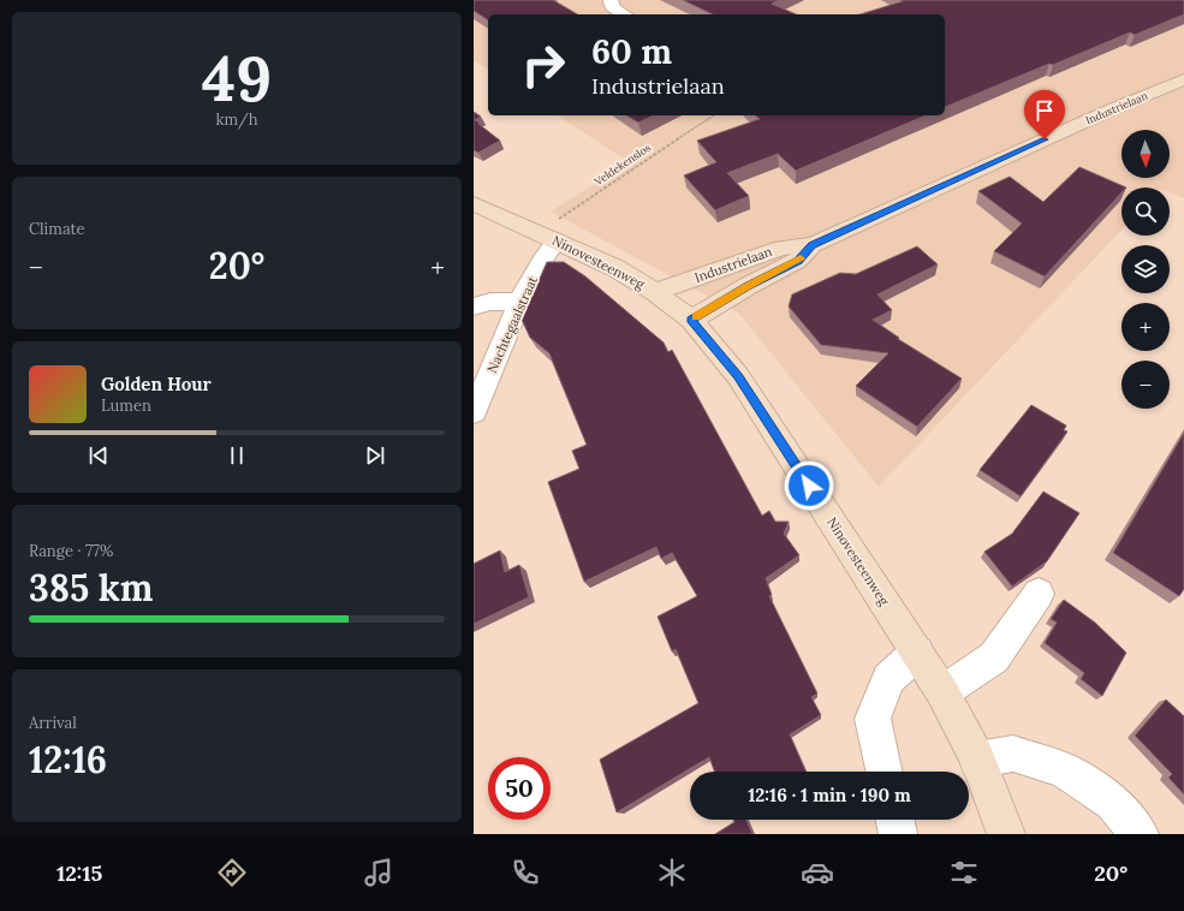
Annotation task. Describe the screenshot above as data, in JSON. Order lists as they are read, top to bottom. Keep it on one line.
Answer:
{"streets":{"street":["Industrielaan","Ninovesteenweg","Nachtegaalstraat"],"path":["Veldekenslos"]},"crossings":[["Industrielaan","Ninovesteenweg"],["Veldekenslos","Ninovesteenweg"],["Veldekenslos","Nachtegaalstraat"],["Ninovesteenweg","Nachtegaalstraat"]],"north":"bottom","page":{"tile":[["49","km/h"],"Climate",["Range · 77%","385 km"],["Arrival","12:16"]],"turn":["60 m","Industrielaan"],"map_buttons":["+","−"],"heat":["−","20°","+"],"song":["Golden Hour","Lumen"],"limit":"50","trip":"12:16 · 1 min · 190 m","tabs":["12:15","20°"]}}
